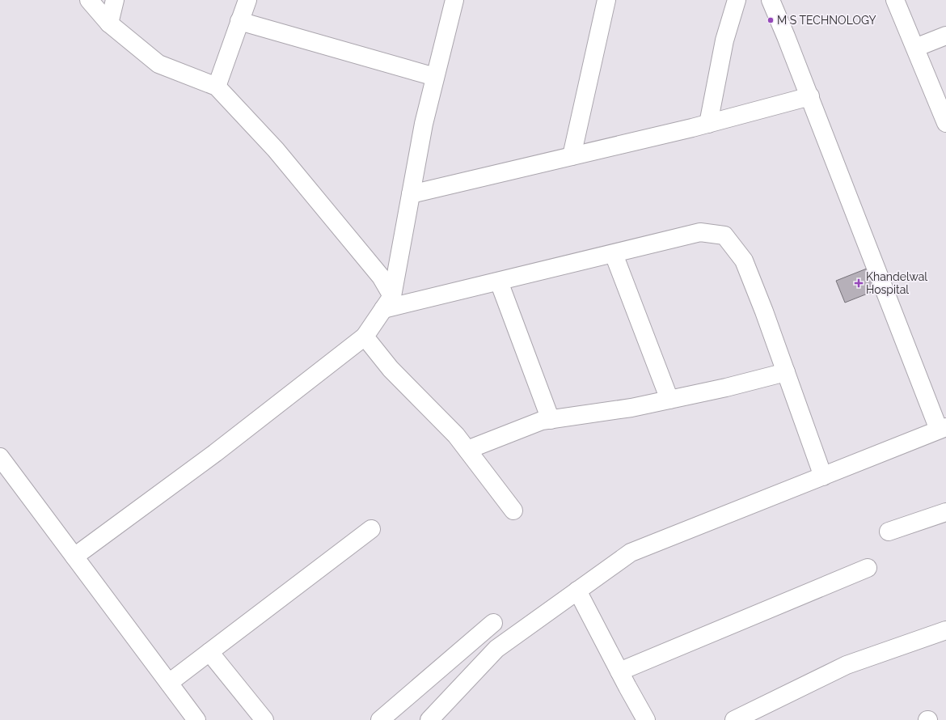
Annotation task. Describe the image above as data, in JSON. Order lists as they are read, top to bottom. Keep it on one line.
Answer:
{"places":{"other":["M S TECHNOLOGY"],"health":["Khandelwal Hospital"]}}
